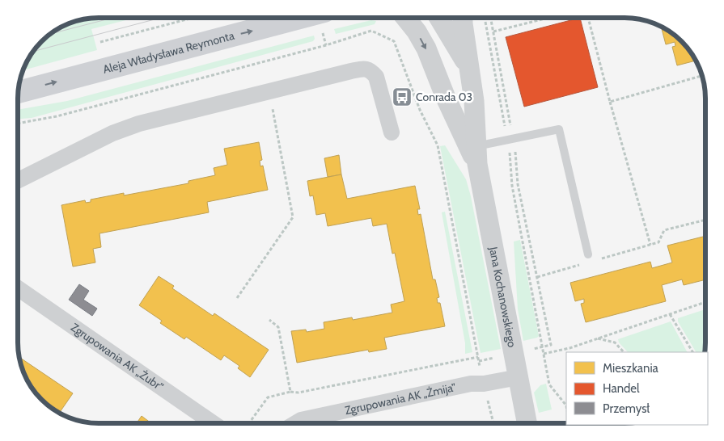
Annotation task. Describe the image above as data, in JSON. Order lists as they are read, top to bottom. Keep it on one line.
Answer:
{"streets":{"main road":["Aleja Władysława Reymonta"],"street":["Jana Kochanowskiego","Zgrupowania AK „Żubr”","Zgrupowania AK „Żmija”"]},"crossings":[["Jana Kochanowskiego","Zgrupowania AK „Żmija”"]],"one_way":["Aleja Władysława Reymonta"],"places":{"bus stop":["Conrada 03"]},"legend":["Mieszkania","Handel","Przemysł"]}
